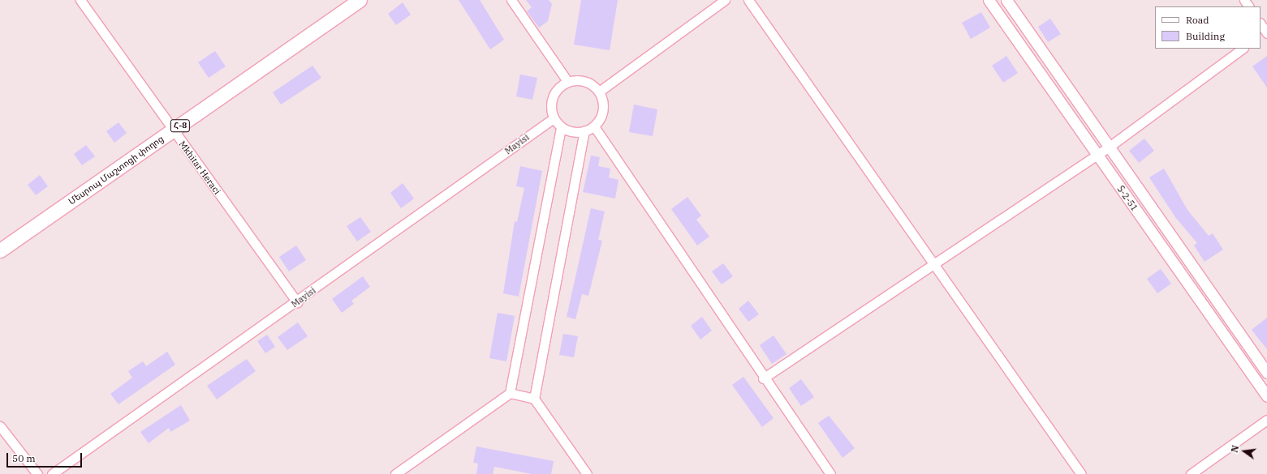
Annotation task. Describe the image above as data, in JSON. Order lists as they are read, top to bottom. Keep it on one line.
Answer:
{"streets":{"main road":["Հ-8","Մեսրոպ Մաշտոցի փողոց"],"street":["Mayisi","Mkhitar Heraci","Տ-2-51"]},"crossings":[["Mayisi","Mkhitar Heraci"],["Mkhitar Heraci","Մեսրոպ Մաշտոցի փողոց"]],"legend":["Road","Building"],"scale_bar":"50 m","north":"left"}
